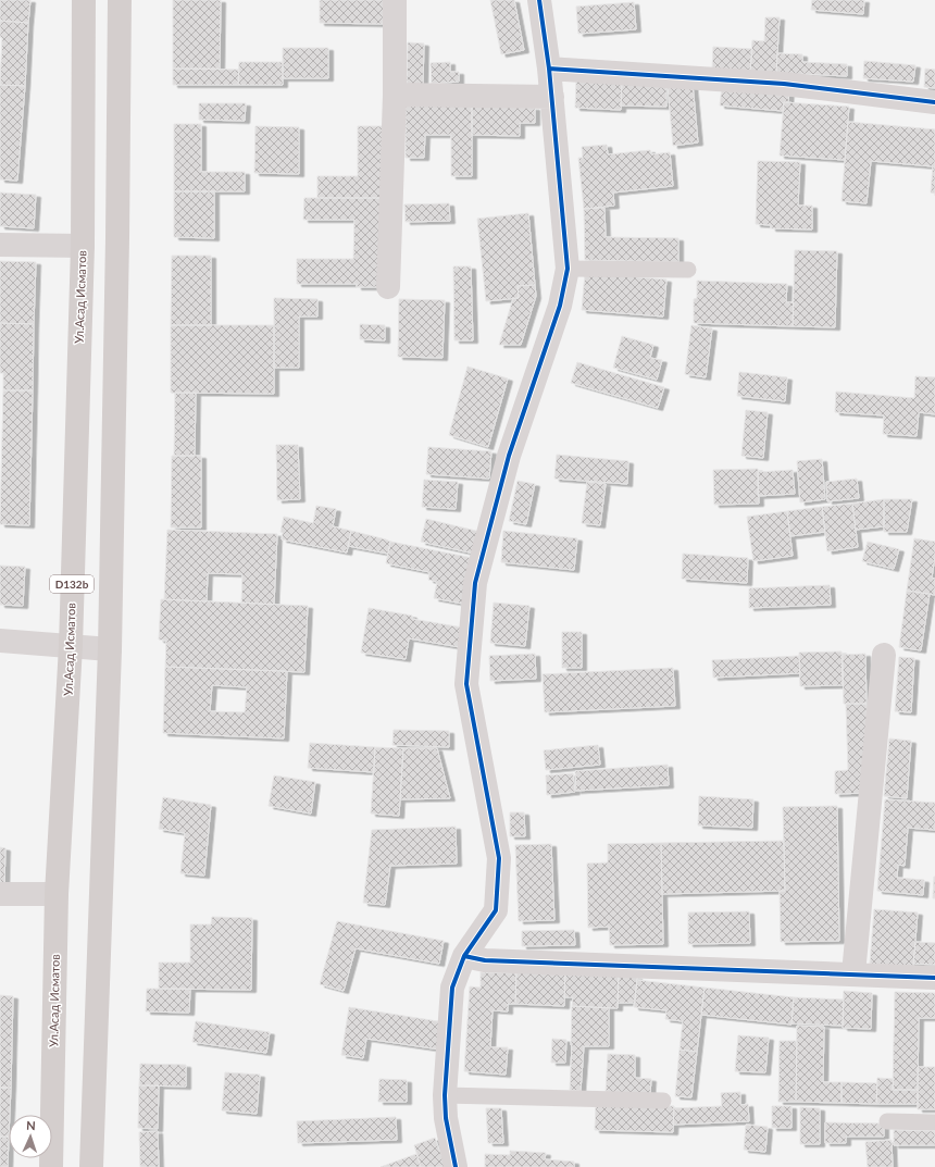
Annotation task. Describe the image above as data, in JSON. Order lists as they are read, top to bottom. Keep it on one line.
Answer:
{"streets":{"main road":["Ул.Асад Исматов","D132b"]},"north":"top"}
